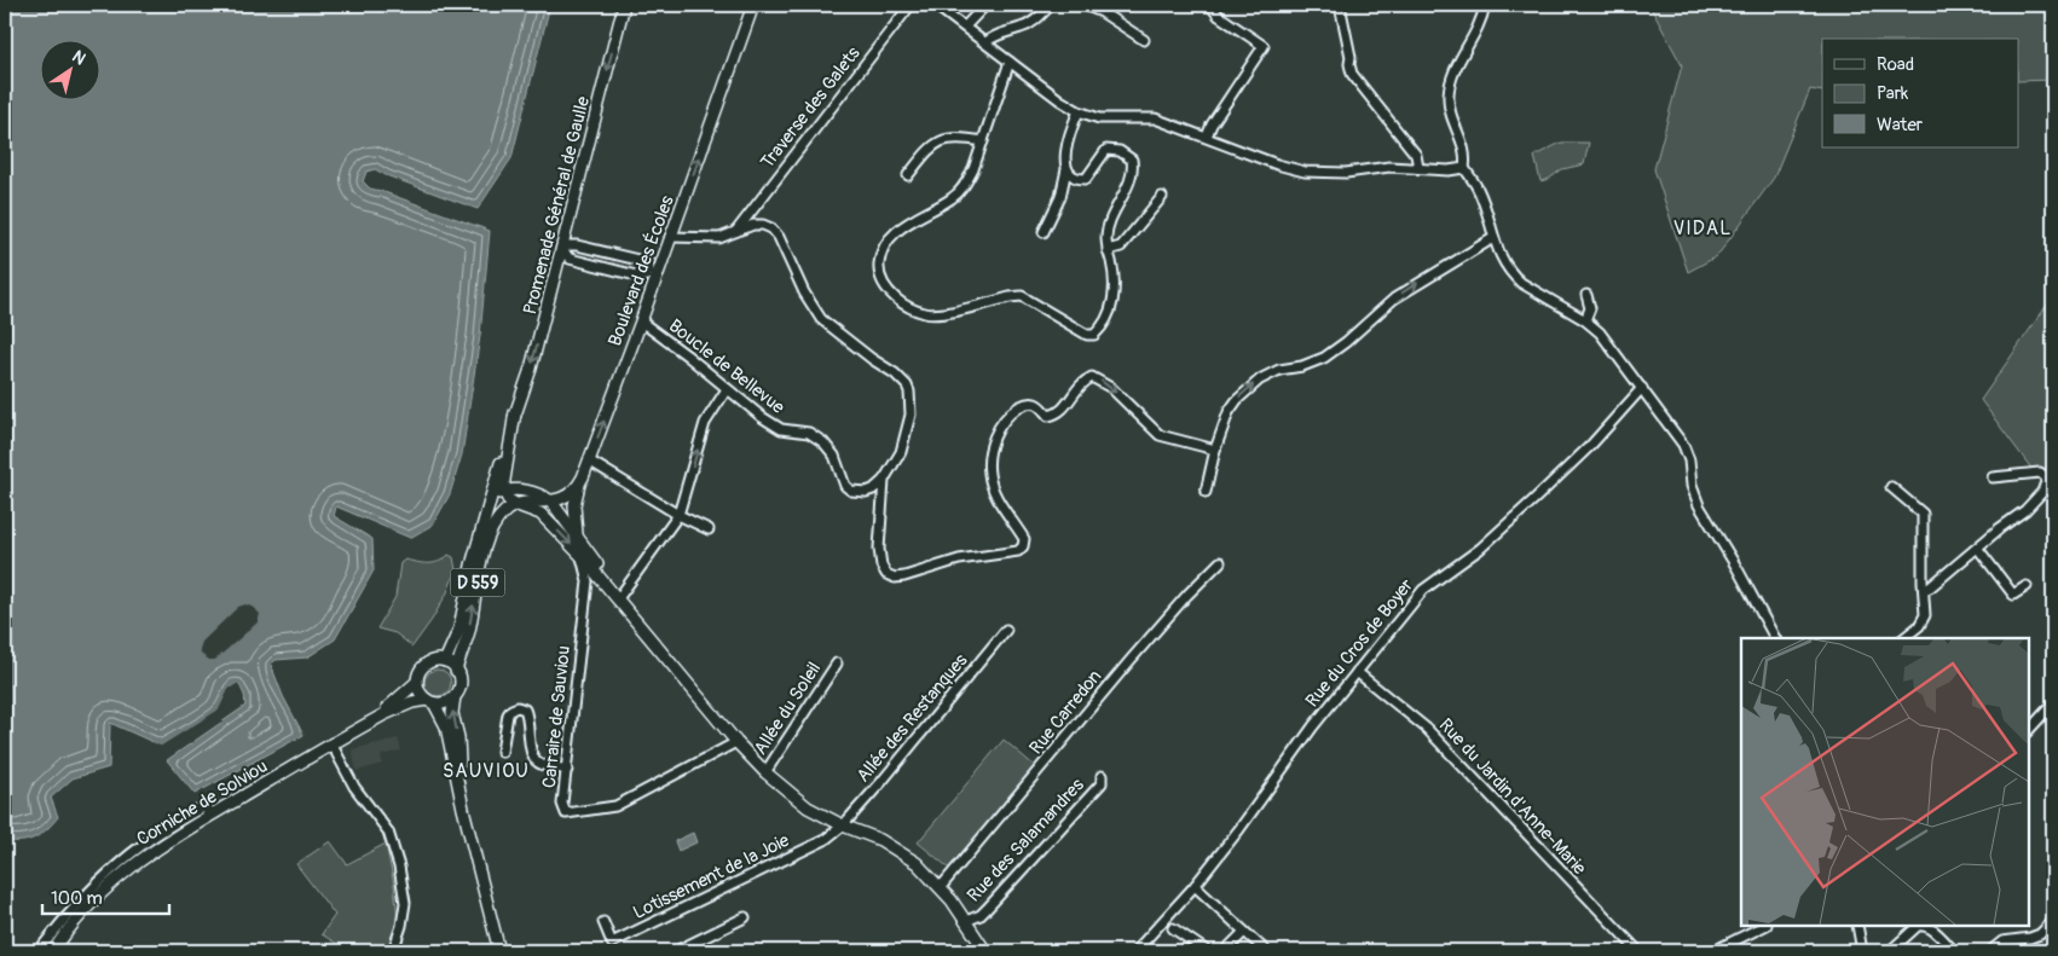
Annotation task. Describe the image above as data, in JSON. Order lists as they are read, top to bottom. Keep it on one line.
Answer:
{"streets":{"main road":["Promenade Général de Gaulle","Boulevard des Écoles","D 559","Corniche de Solviou"],"street":["Traverse des Galets","Boucle de Bellevue","Rue du Cros de Boyer","Allée du Soleil","Rue Carredon","Carraire de Sauviou","Allée des Restanques","Rue du Jardin d'Anne-Marie","Rue des Salamandres","Lotissement de la Joie"]},"crossings":[["Promenade Général de Gaulle","D 559"],["Boulevard des Écoles","Boucle de Bellevue"],["D 559","Corniche de Solviou"],["Rue du Cros de Boyer","Rue du Jardin d'Anne-Marie"],["Allée des Restanques","Lotissement de la Joie"]],"one_way":["Promenade Général de Gaulle","Boulevard des Écoles"],"districts":["VIDAL","SAUVIOU"],"legend":["Road","Park","Water"],"scale_bar":"100 m","north":"top right"}
